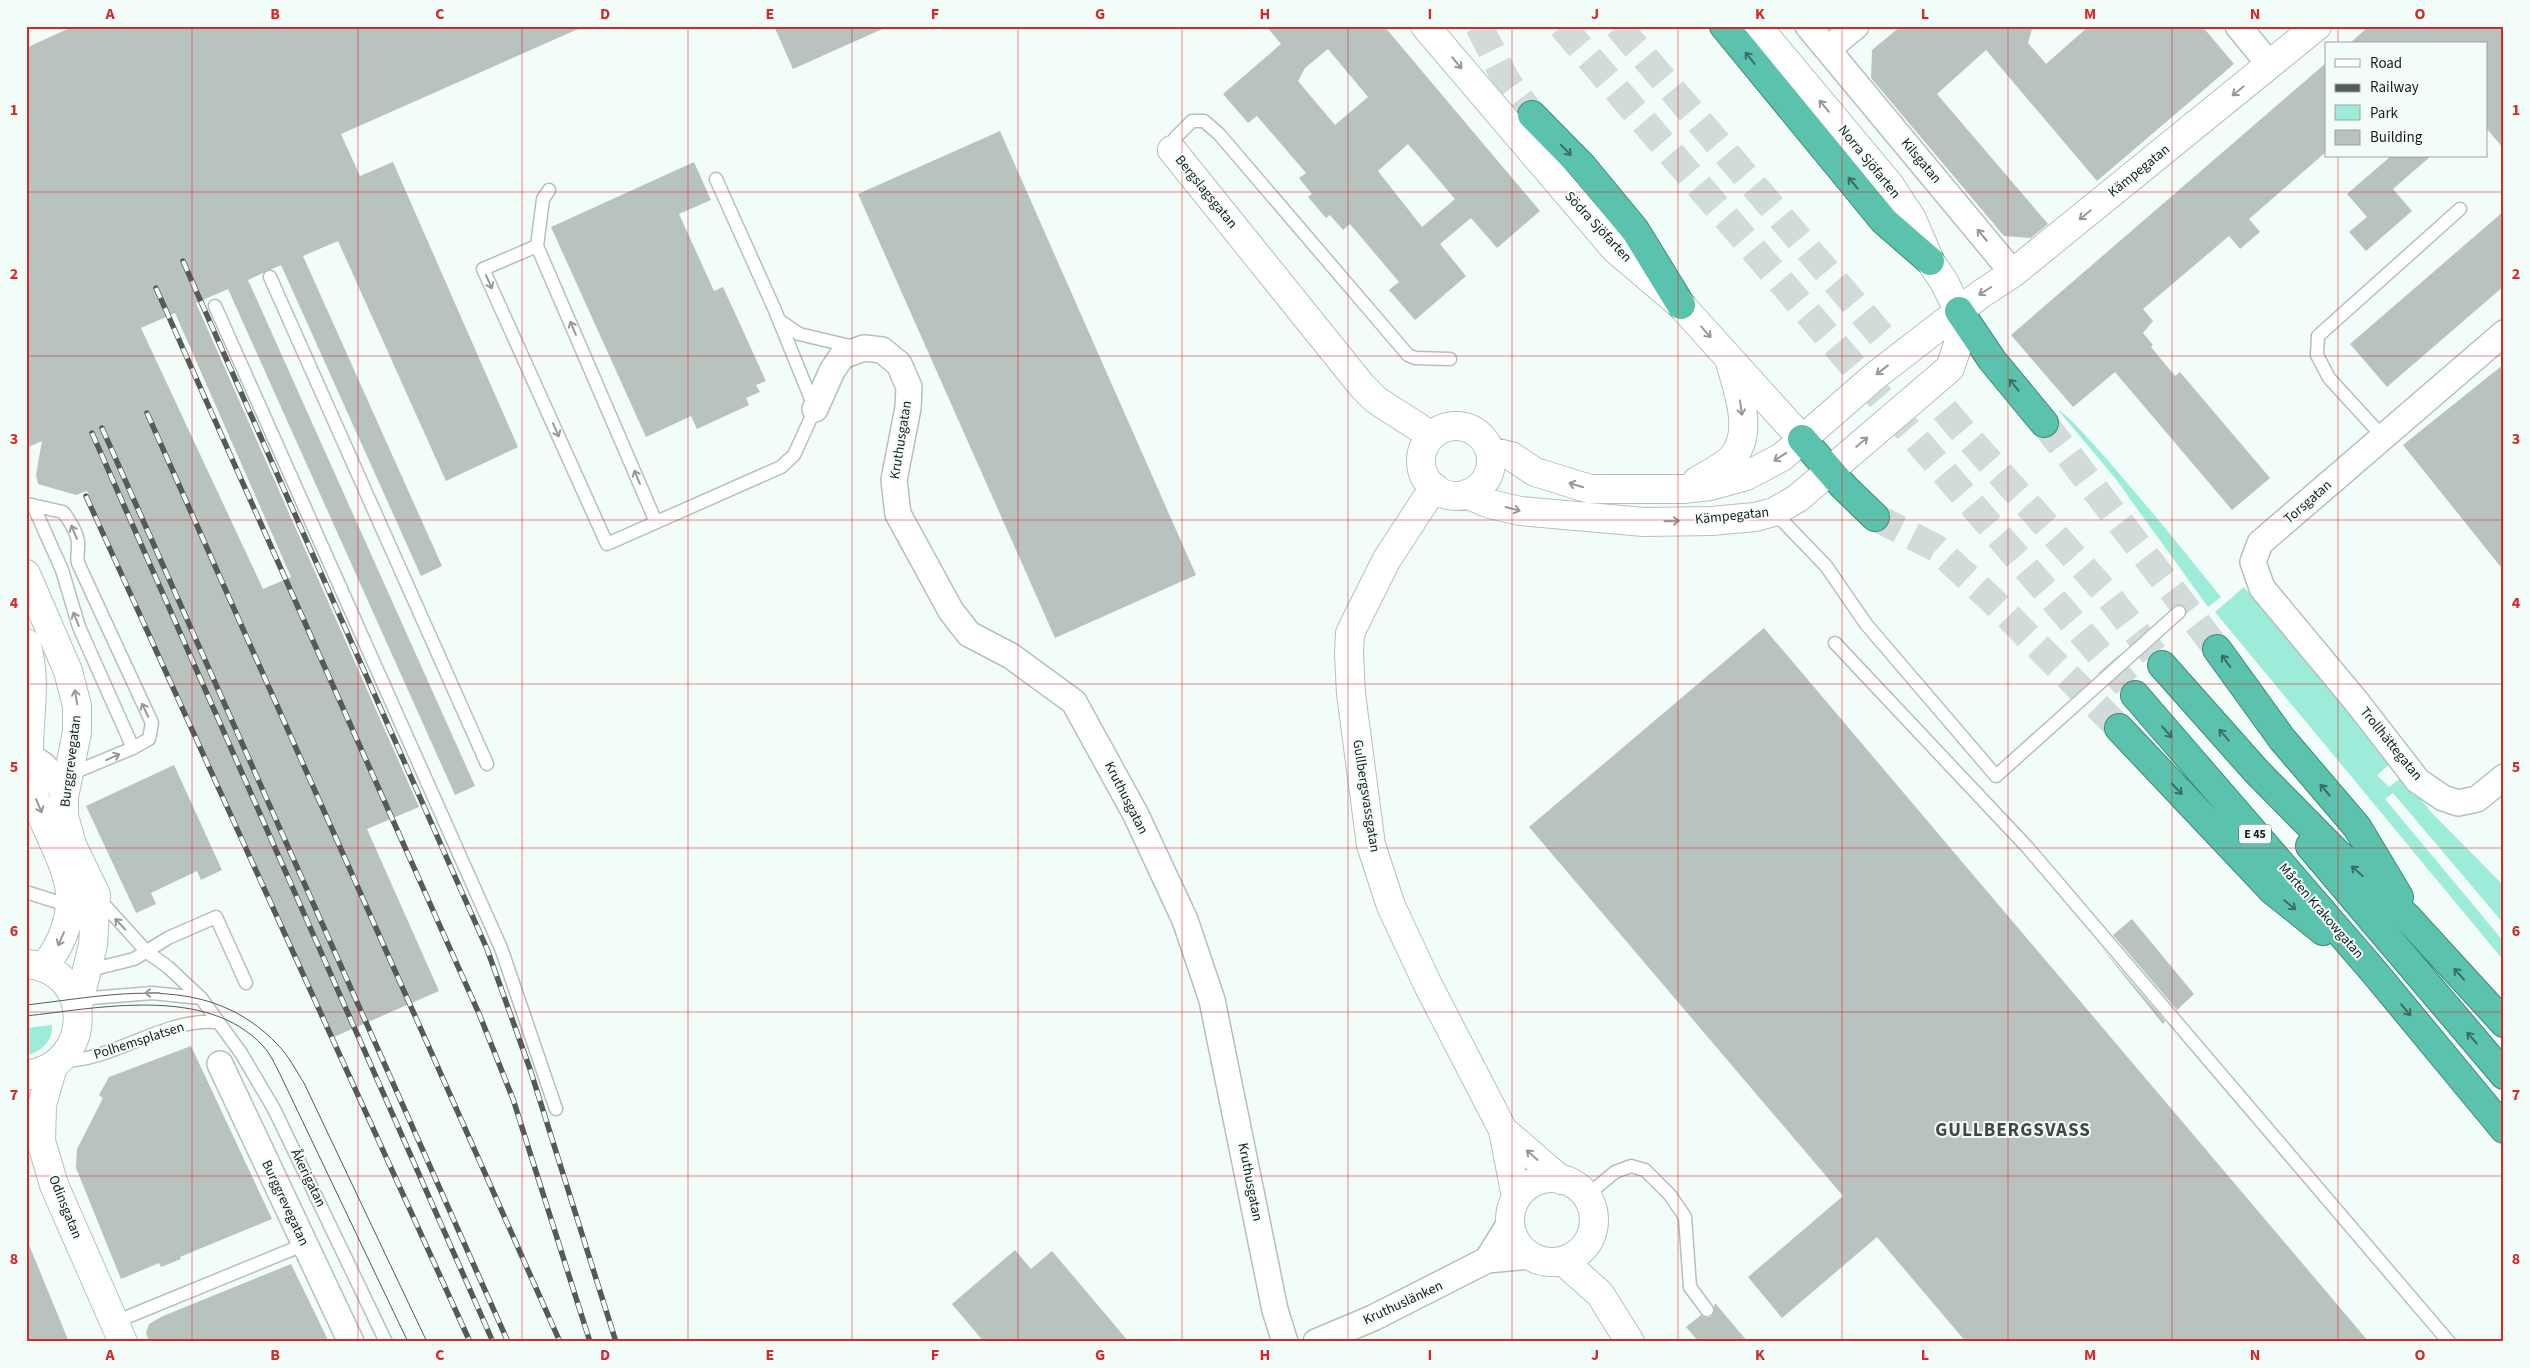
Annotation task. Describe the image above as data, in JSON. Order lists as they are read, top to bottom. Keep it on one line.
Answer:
{"streets":{"highway":["E 45","Mårten Krakowgatan"],"street":["Kilsgatan","Norra Sjöfarten","Kämpegatan","Bergslagsgatan","Södra Sjöfarten","Kruthusgatan","Torsgatan","Trollhättegatan","Burggrevegatan","Gullbergsvassgatan","Polhemsplatsen","Odinsgatan","Kruthuslänken"],"lane":["Åkerigatan"]},"crossings":[["Kilsgatan","Kämpegatan"],["Norra Sjöfarten","Kämpegatan"],["Kämpegatan","Bergslagsgatan"],["Kämpegatan","Södra Sjöfarten"],["Kämpegatan","Gullbergsvassgatan"],["Bergslagsgatan","Gullbergsvassgatan"],["Torsgatan","Trollhättegatan"],["Burggrevegatan","Polhemsplatsen"],["Burggrevegatan","Åkerigatan"],["Gullbergsvassgatan","Kruthuslänken"],["Polhemsplatsen","Åkerigatan"],["Polhemsplatsen","Odinsgatan"]],"one_way":["Kilsgatan","Norra Sjöfarten","Södra Sjöfarten"],"districts":["GULLBERGSVASS"],"legend":["Road","Railway","Park","Building"],"grid":{"columns":["A","B","C","D","E","F","G","H","I","J","K","L","M","N","O"],"rows":["1","2","3","4","5","6","7","8"]}}
